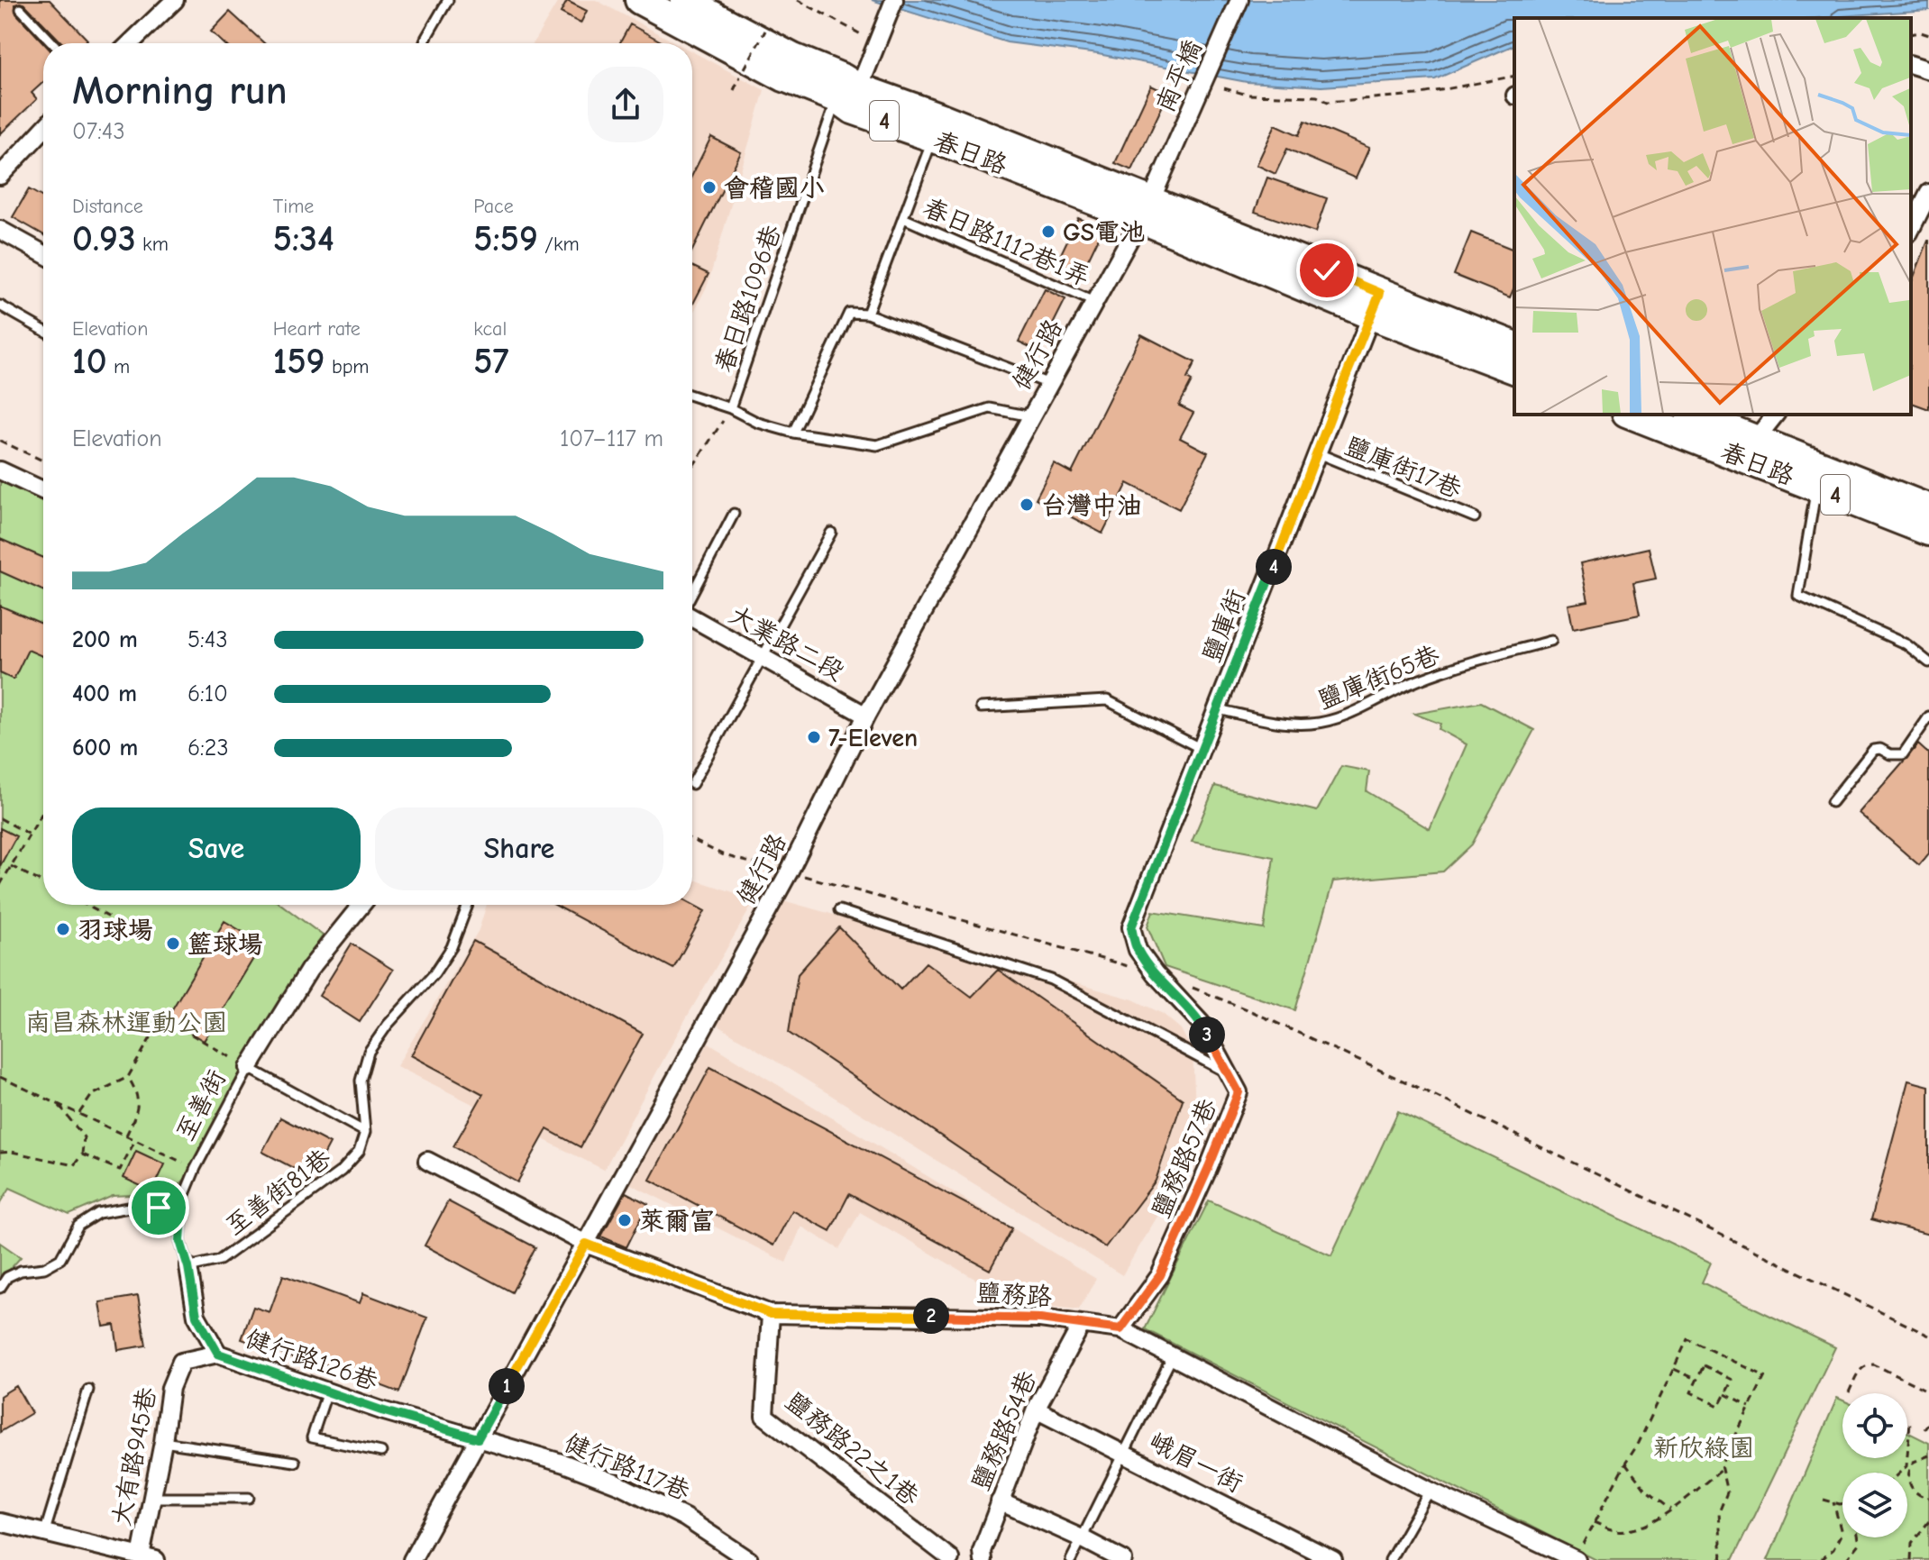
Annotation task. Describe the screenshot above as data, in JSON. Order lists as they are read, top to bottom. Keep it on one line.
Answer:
{"streets":{"main road":["4","春日路"],"street":["南平橋","健行路","鹽庫街","大業路二段","至善街","鹽務路57巷","鹽務路","健行路126巷","鹽務路54巷","鹽務路22之1巷","大有路945巷","峨眉一街","健行路117巷"],"lane":["春日路1112巷1弄","春日路1096巷","鹽庫街17巷","鹽庫街65巷","至善街81巷"]},"crossings":[["南平橋","春日路"],["南平橋","健行路"],["4","春日路"],["4","鹽庫街"],["春日路","春日路1096巷"],["春日路","健行路"],["春日路","鹽庫街"],["春日路1112巷1弄","健行路"],["健行路","大業路二段"],["健行路","鹽務路"],["健行路","健行路126巷"],["健行路","健行路117巷"],["鹽庫街17巷","鹽庫街"],["鹽庫街","鹽庫街65巷"],["鹽庫街","鹽務路57巷"],["至善街","至善街81巷"],["至善街","健行路126巷"],["鹽務路57巷","鹽務路"],["至善街81巷","健行路126巷"],["鹽務路","鹽務路54巷"],["鹽務路","鹽務路22之1巷"],["健行路126巷","大有路945巷"],["健行路126巷","健行路117巷"],["鹽務路54巷","峨眉一街"]],"parks":["南昌森林運動公園","新欣綠園"],"places":["會稽國小","GS電池","台灣中油","7-Eleven","羽球場","籃球場","萊爾富"],"page":{"heading":["Morning run","07:43"],"stats":[["Distance","0.93 km"],["Time","5:34"],["Pace","5:59 /km"],["Elevation","10 m"],["Heart rate","159 bpm"],["kcal","57"]],"chart":["Elevation","107–117 m"],"pins":["4","3","2","1"],"list":[{"name":"200 m","note":"5:43"},{"name":"400 m","note":"6:10"},{"name":"600 m","note":"6:23"}],"buttons":["Save","Share"]}}
